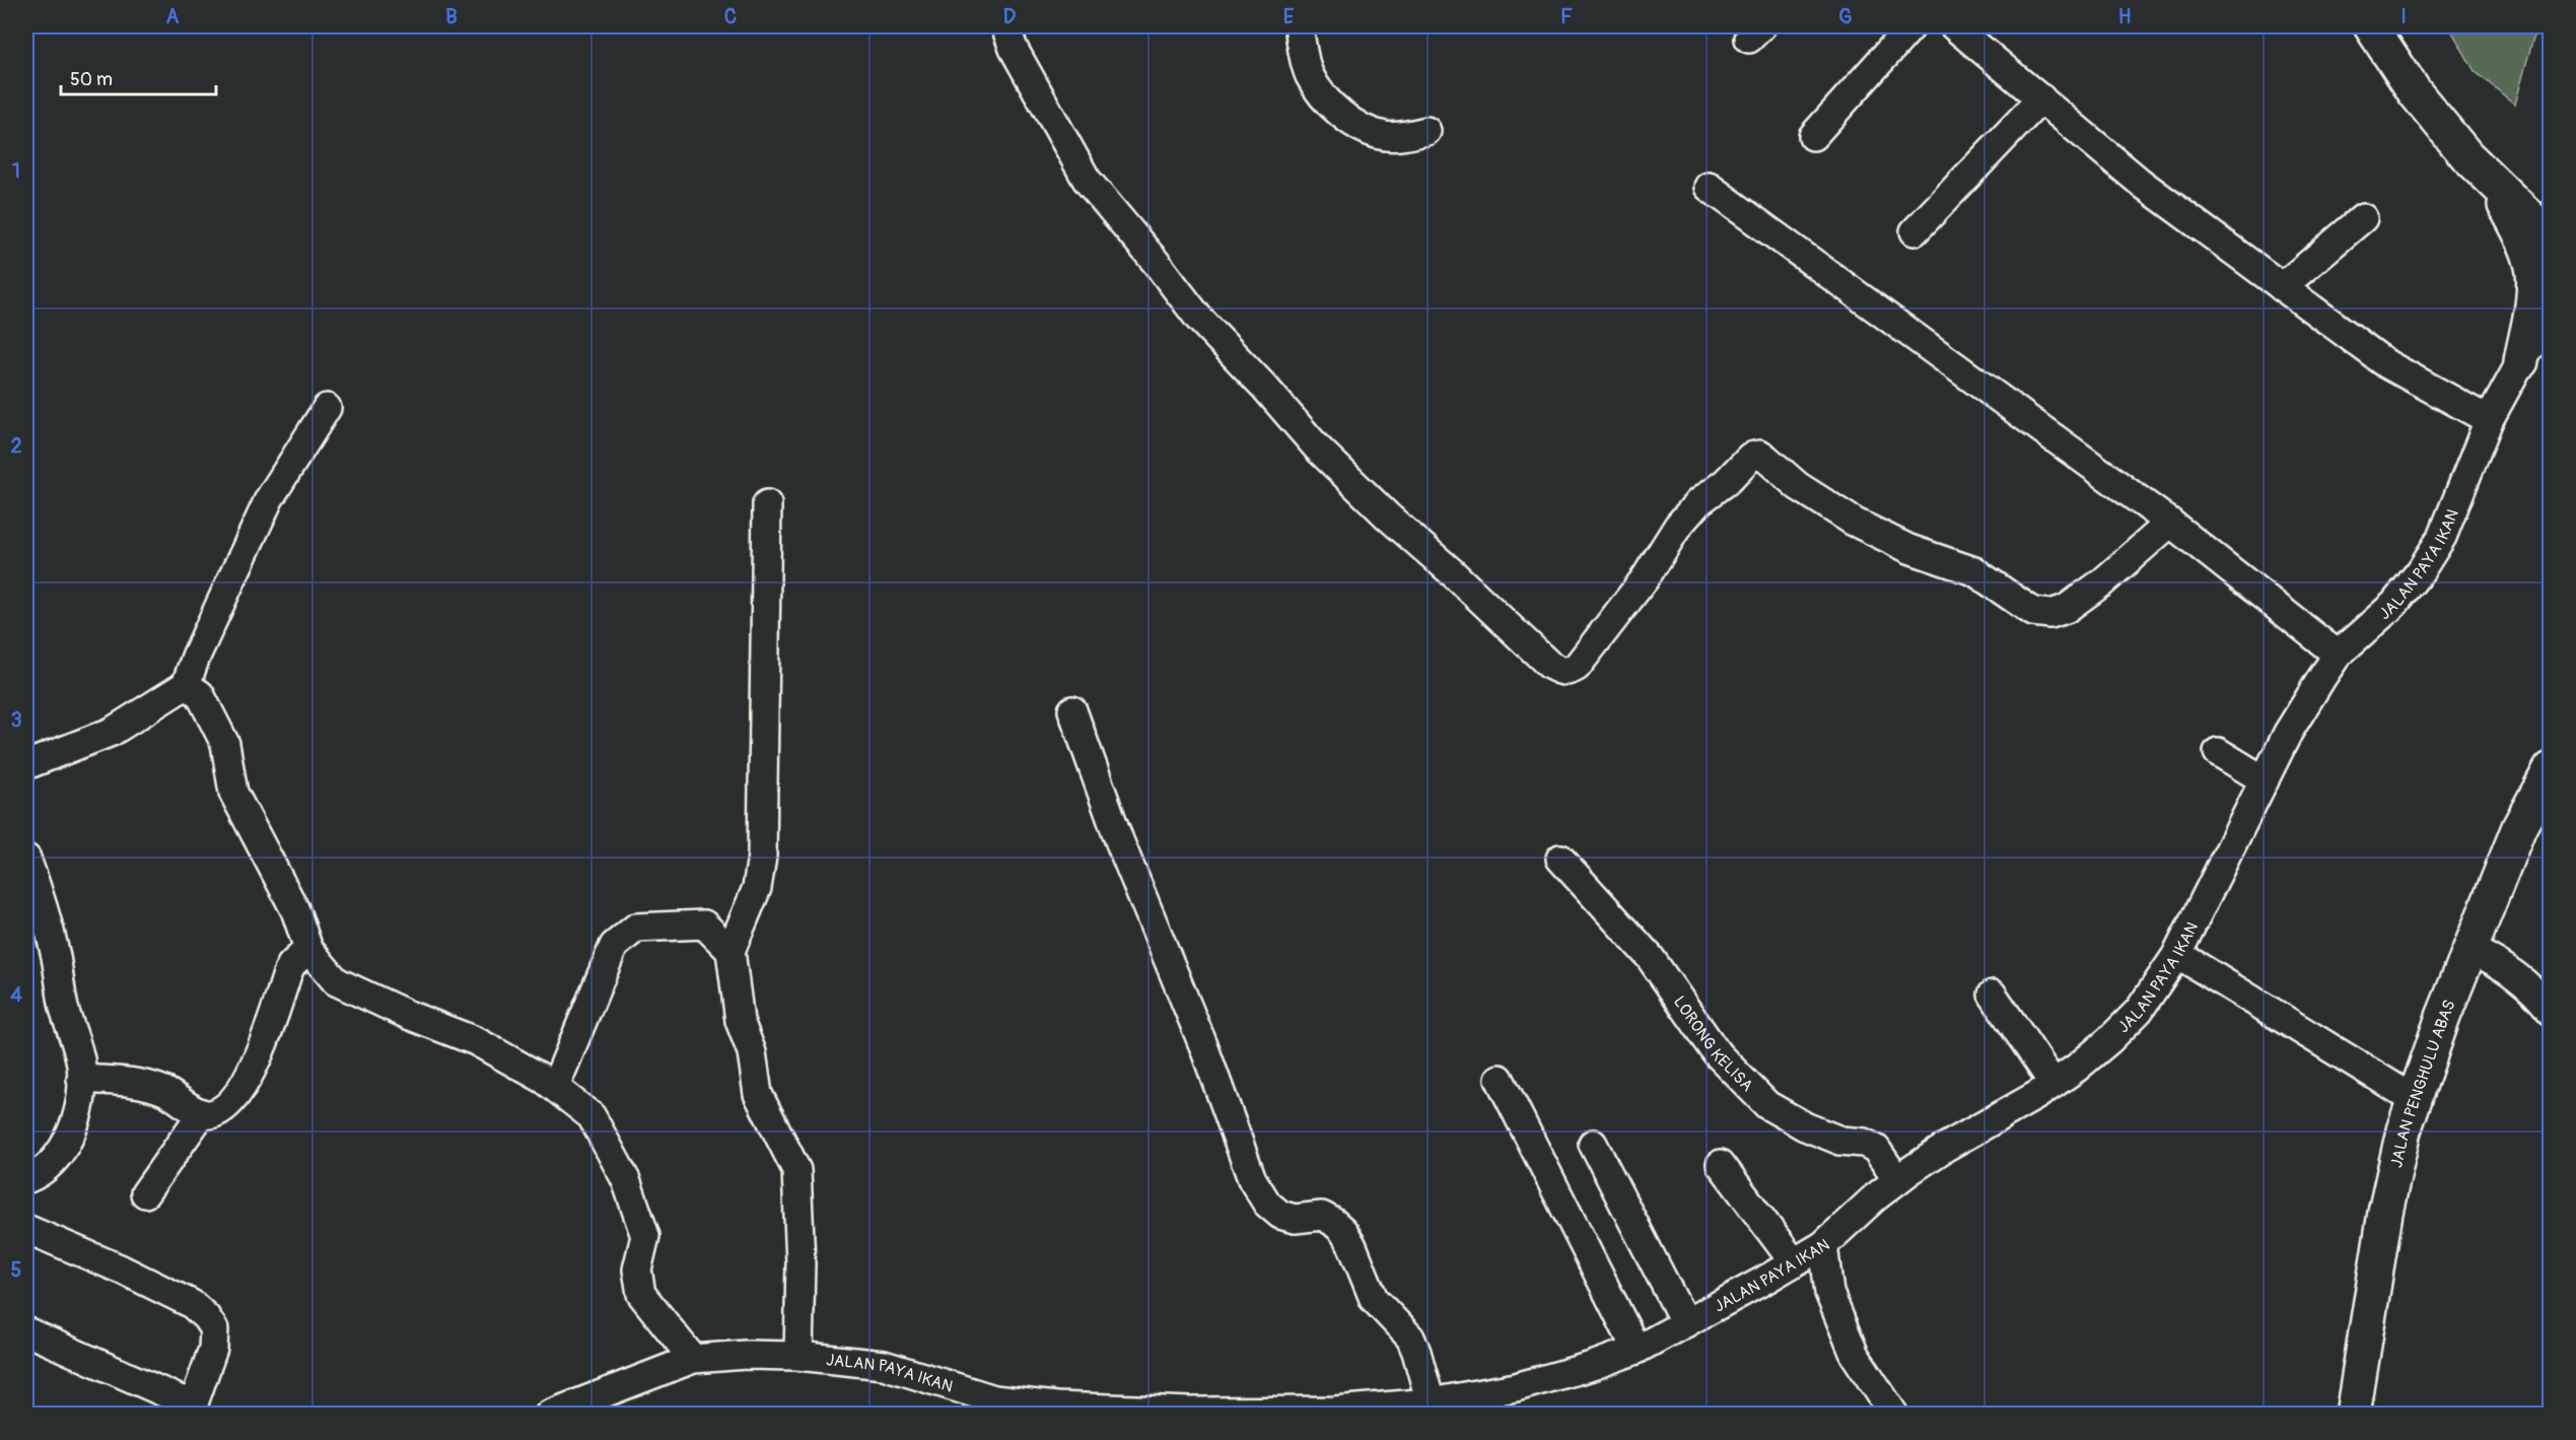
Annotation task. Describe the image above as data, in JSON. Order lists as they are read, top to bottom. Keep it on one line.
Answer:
{"streets":{"main road":["JALAN PENGHULU ABAS"],"street":["JALAN PAYA IKAN","LORONG KELISA"]},"crossings":[["JALAN PAYA IKAN","LORONG KELISA"]],"scale_bar":"50 m","grid":{"columns":["A","B","C","D","E","F","G","H","I"],"rows":["1","2","3","4","5"]}}
